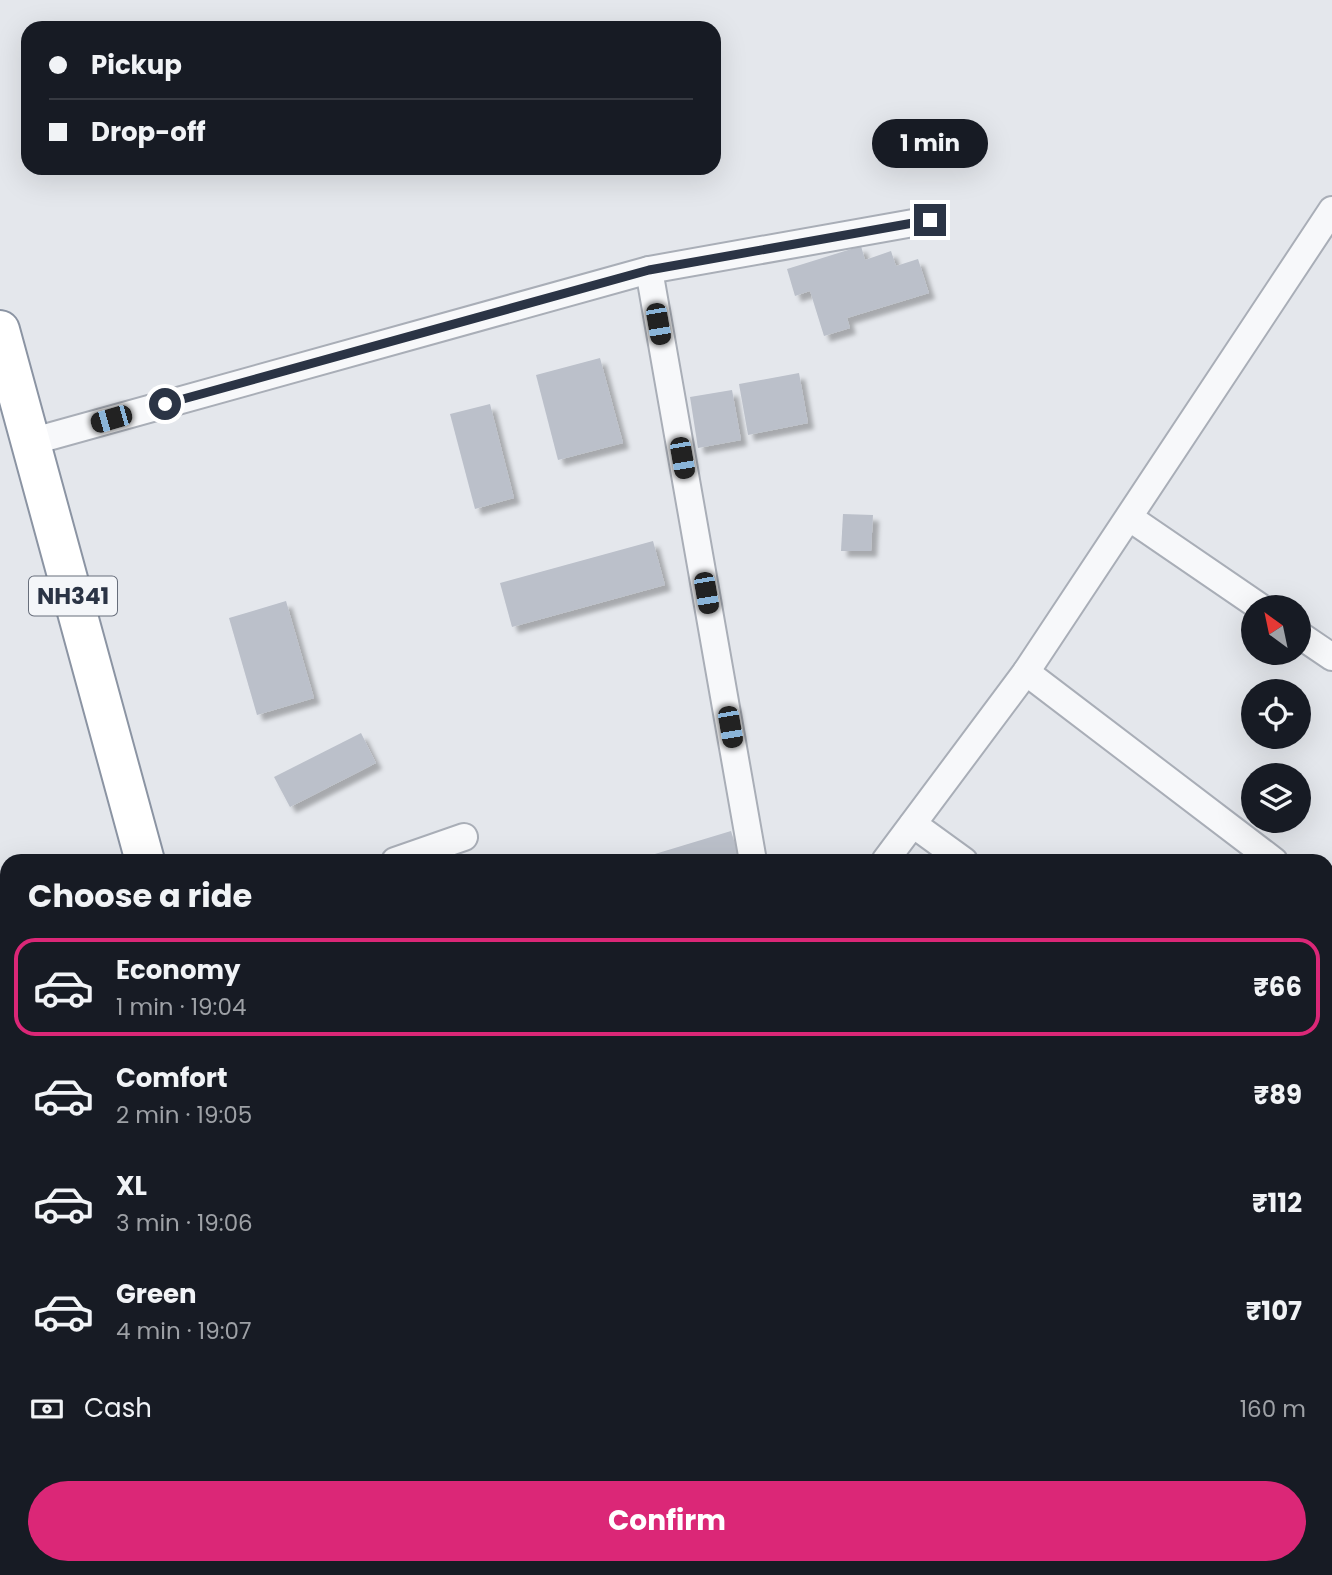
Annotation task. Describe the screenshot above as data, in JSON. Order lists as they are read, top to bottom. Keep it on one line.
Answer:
{"streets":{"highway":["NH341"]},"north":"top left","page":{"banner":["Pickup","Drop-off"],"bubble":"1 min","heading":"Choose a ride","list":[{"name":"Economy","note":"1 min · 19:04","value":"₹66"},{"name":"Comfort","note":"2 min · 19:05","value":"₹89"},{"name":"XL","note":"3 min · 19:06","value":"₹112"},{"name":"Green","note":"4 min · 19:07","value":"₹107"}],"pay":["Cash","160 m"],"buttons":"Confirm"}}
